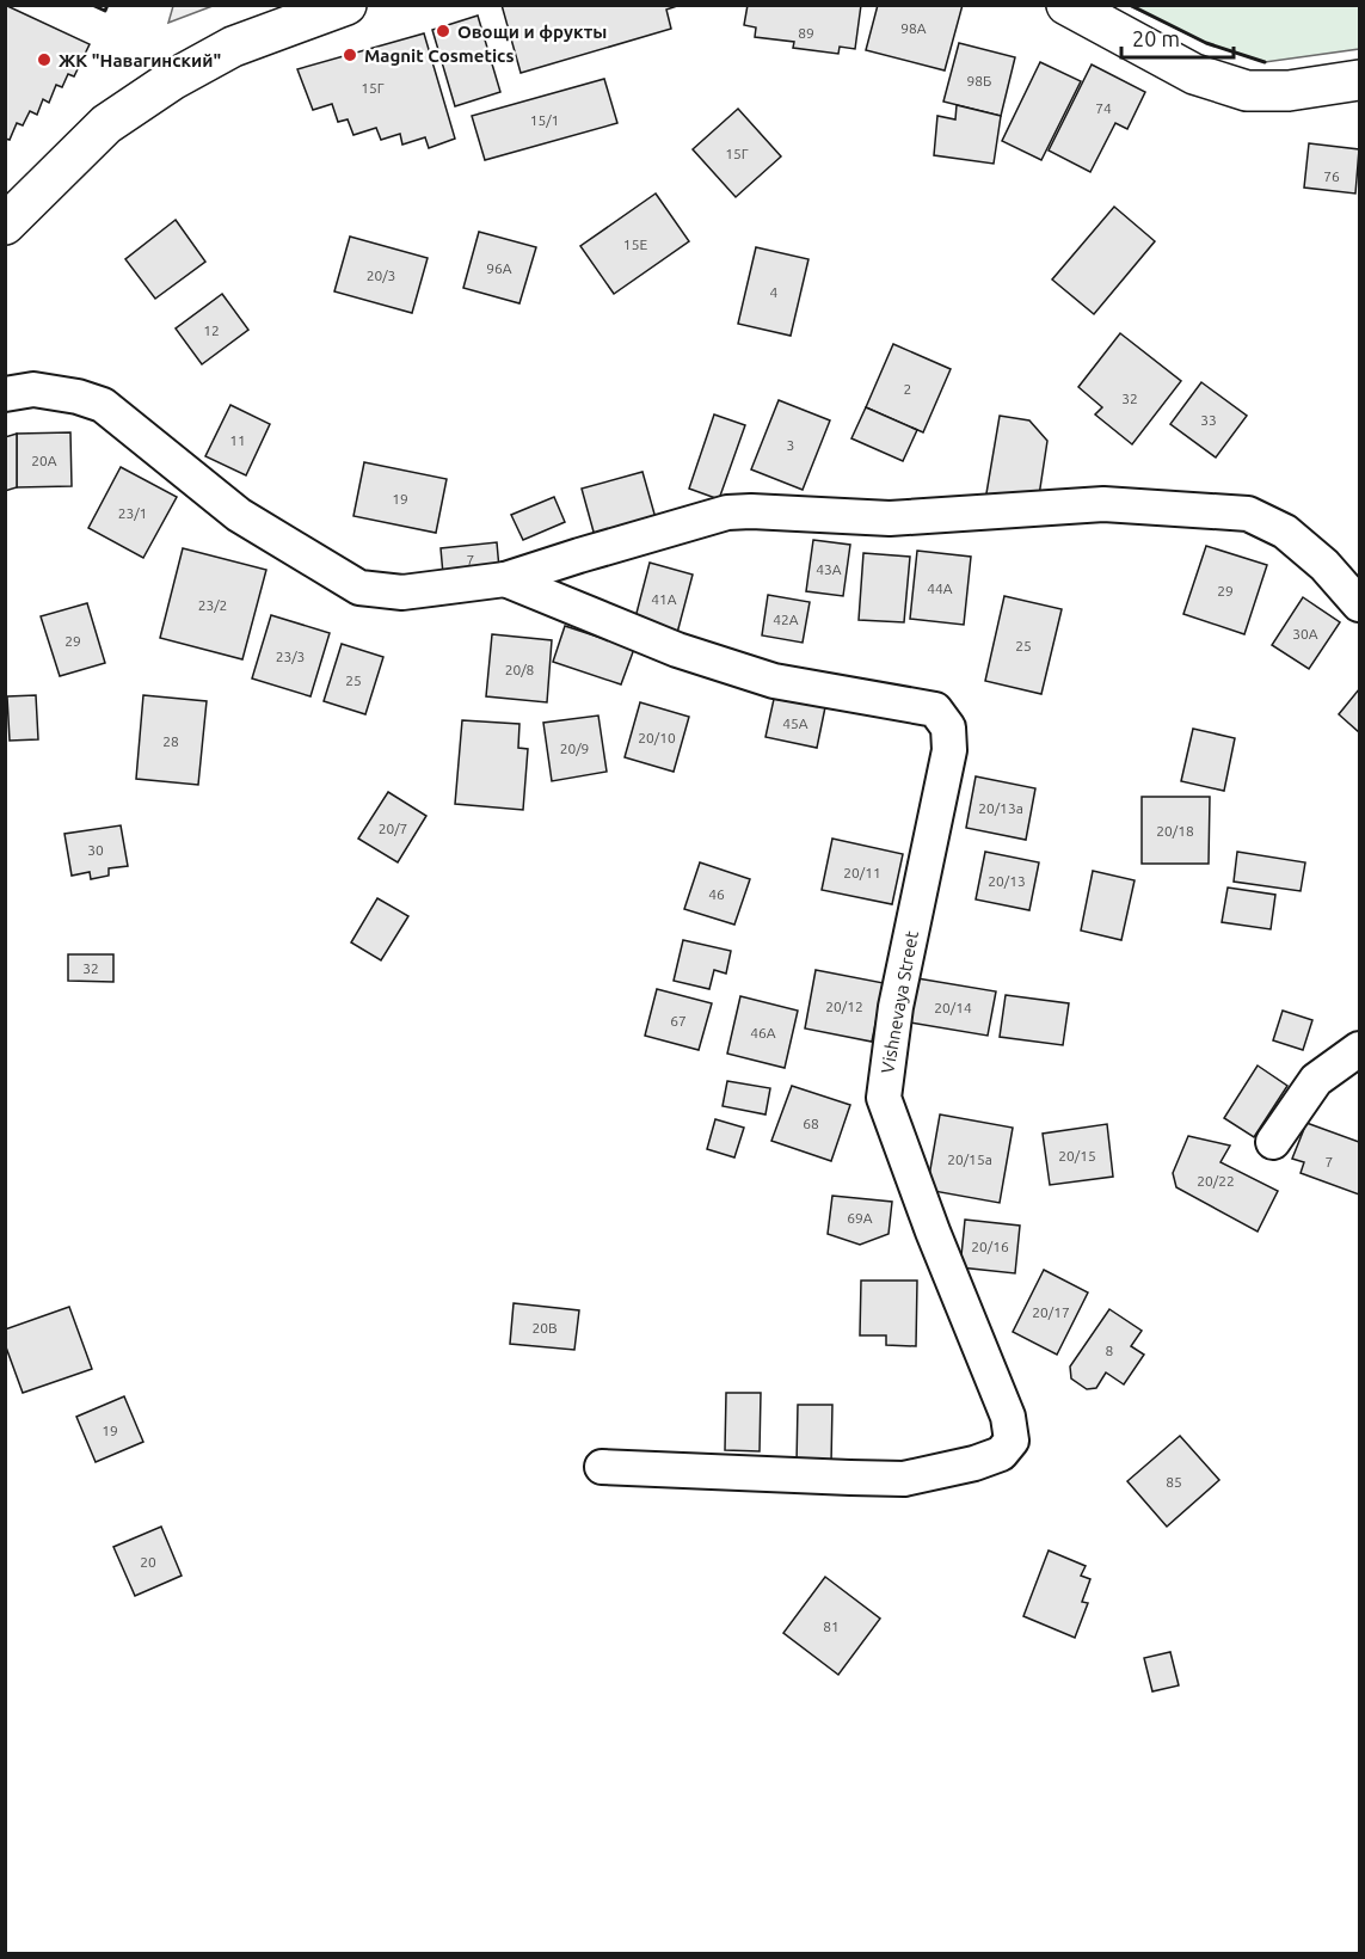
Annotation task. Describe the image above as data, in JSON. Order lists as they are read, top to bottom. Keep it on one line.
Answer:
{"streets":{"street":["Vishnevaya Street"]},"places":["Овощи и фрукты","Magnit Cosmetics","ЖК \"Навагинский\""],"house_numbers":["98А","89","98Б","15Г","74","15/1","15Г","76","15Е","96А","20/3","4","12","2","32","33","11","3","20А","19","23/1","7","43А","44А","29","41А","23/2","42А","30А","29","25","23/3","20/8","25","45А","20/10","28","20/9","20/13а","20/7","20/18","30","20/11","20/13","46","32","20/12","20/14","67","46А","68","20/15","20/15а","7","20/22","69А","20/16","20/17","20В","8","19","85","20","81"],"scale_bar":"20 m"}
